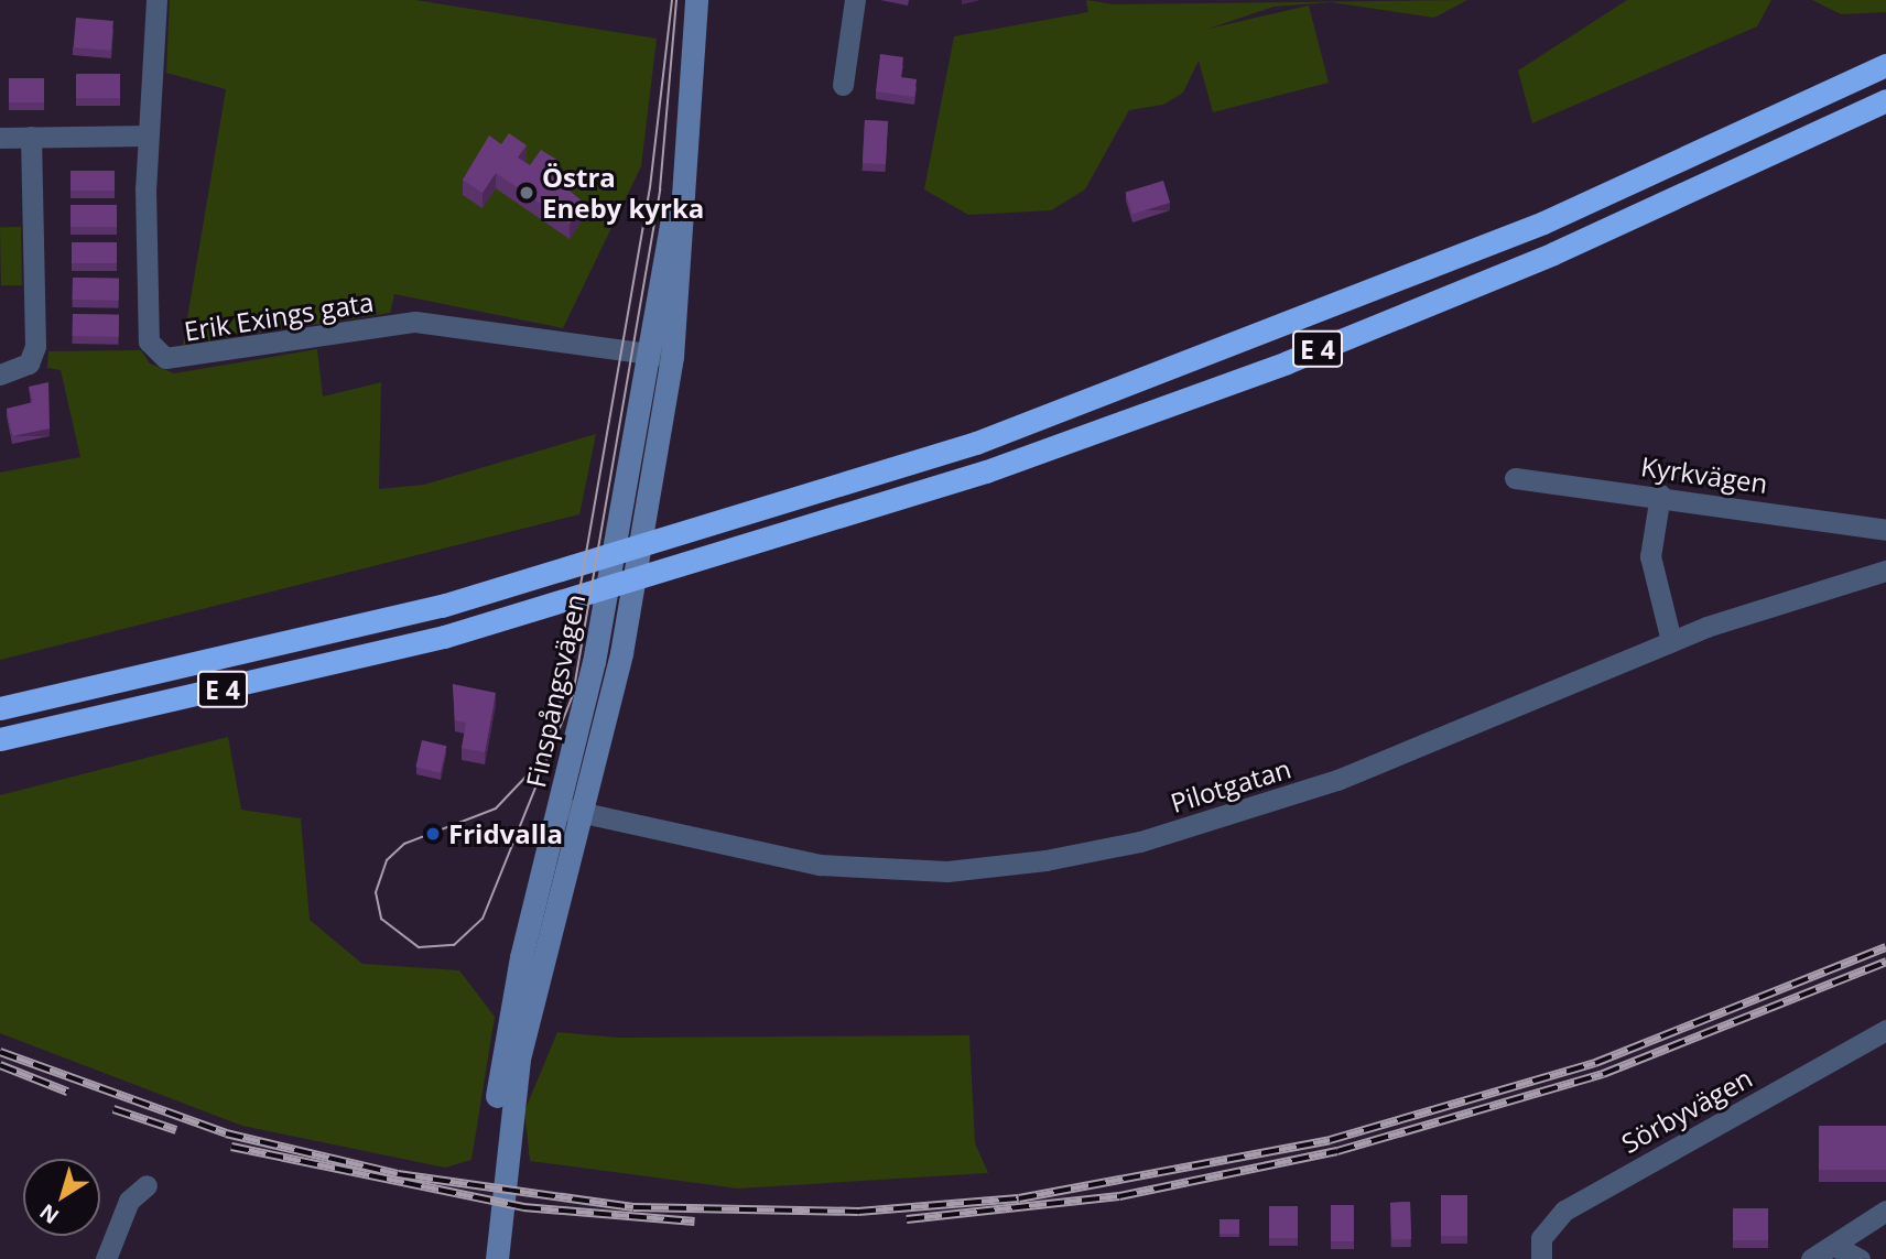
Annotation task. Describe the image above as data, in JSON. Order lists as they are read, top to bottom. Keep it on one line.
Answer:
{"streets":{"highway":["E 4"],"main road":["Finspångsvägen"],"street":["Erik Exings gata","Kyrkvägen","Pilotgatan","Sörbyvägen"]},"crossings":[["Erik Exings gata","Finspångsvägen"],["Finspångsvägen","Pilotgatan"]],"places":["Östra Eneby kyrka","Fridvalla"],"north":"bottom left"}
